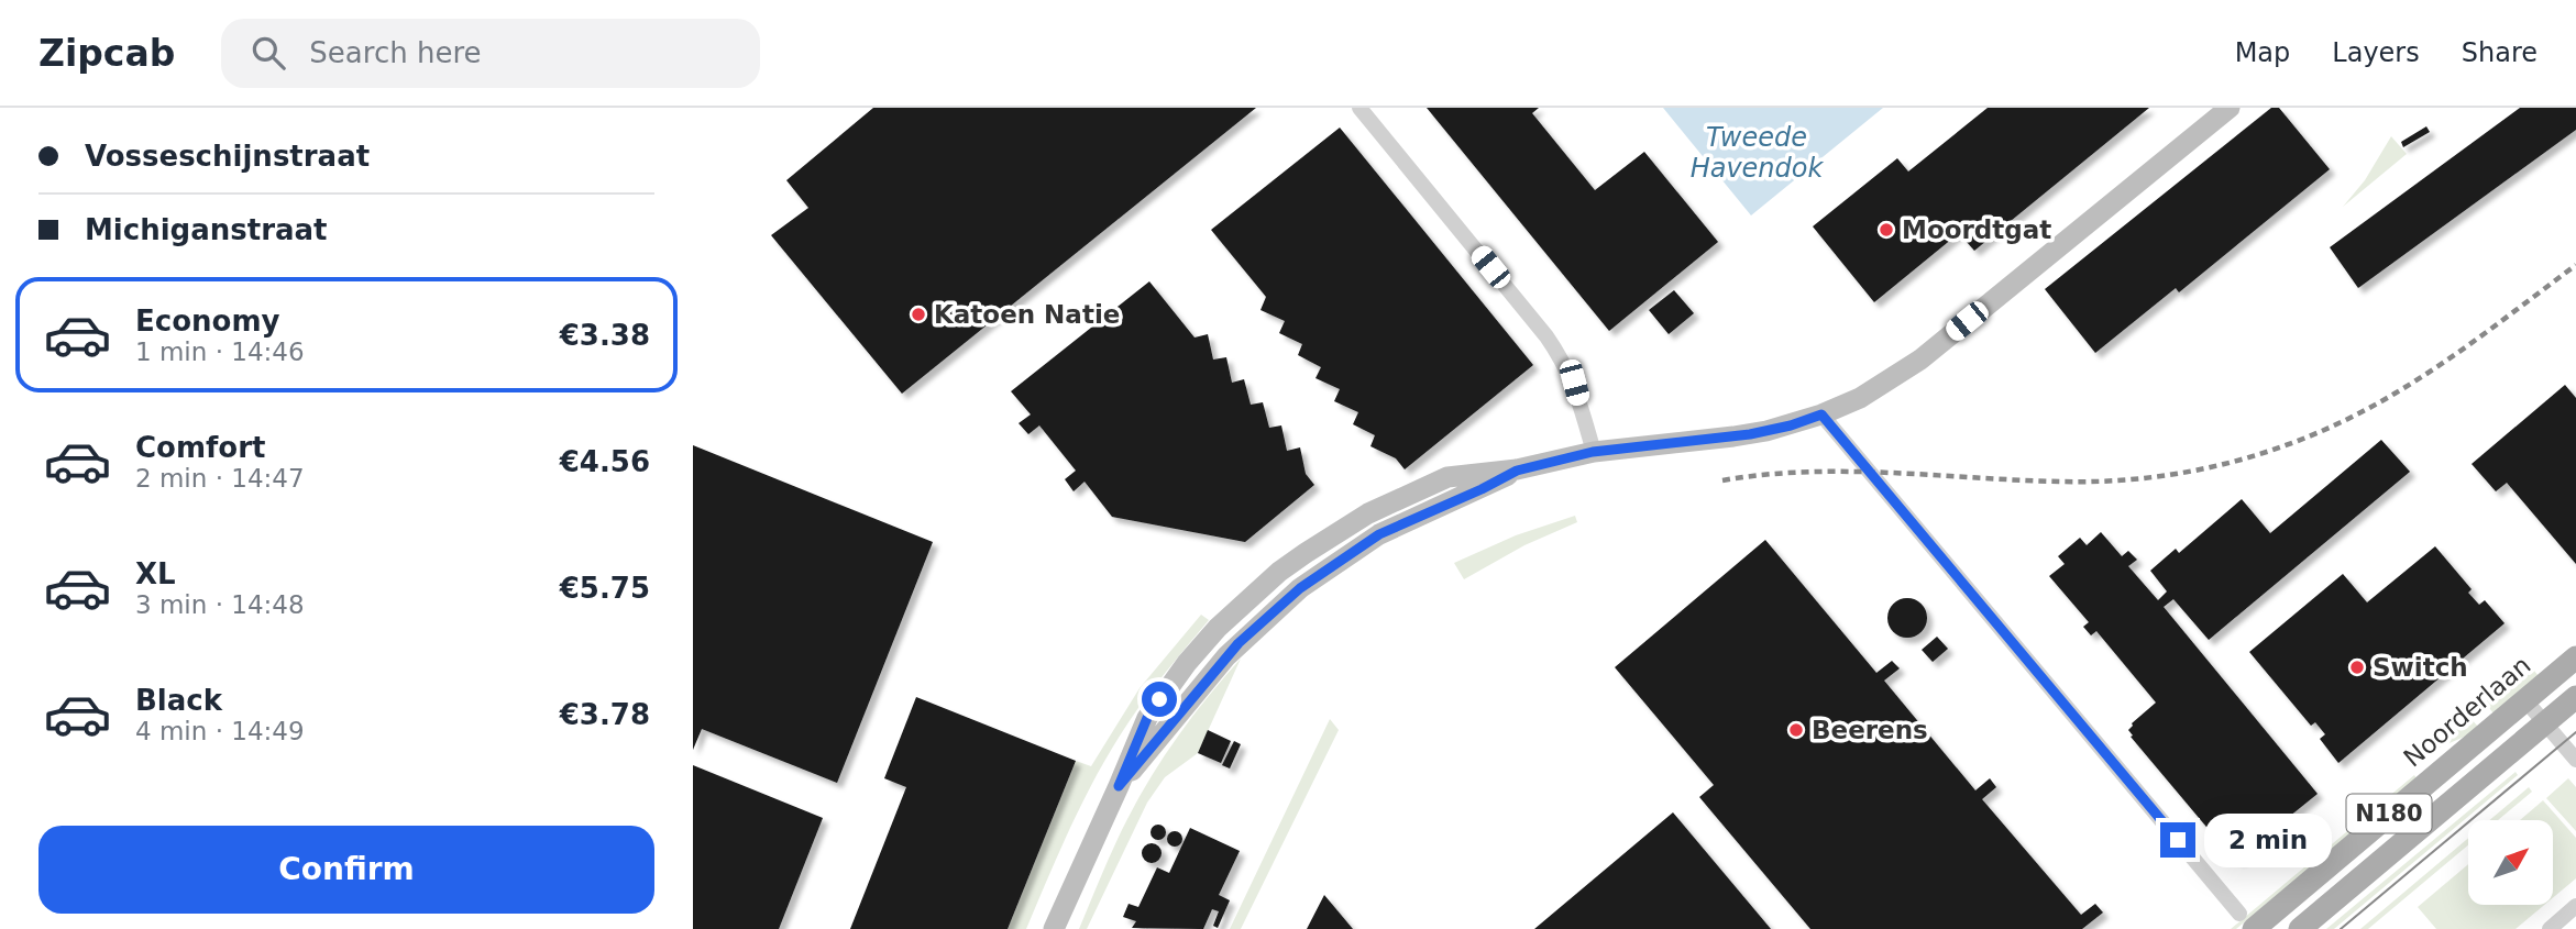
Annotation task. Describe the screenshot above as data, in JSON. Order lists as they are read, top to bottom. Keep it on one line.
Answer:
{"streets":{"main road":["Noorderlaan","N180"]},"water":["Tweede Havendok"],"places":["Moordtgat","Katoen Natie","Switch","Beerens"],"north":"top right","page":{"header":"Zipcab","search":"Search here","nav":["Map","Layers","Share"],"banner":["Vosseschijnstraat","Michiganstraat"],"list":[{"name":"Economy","note":"1 min · 14:46","value":"€3.38"},{"name":"Comfort","note":"2 min · 14:47","value":"€4.56"},{"name":"XL","note":"3 min · 14:48","value":"€5.75"},{"name":"Black","note":"4 min · 14:49","value":"€3.78"}],"buttons":"Confirm","bubble":"2 min"}}
